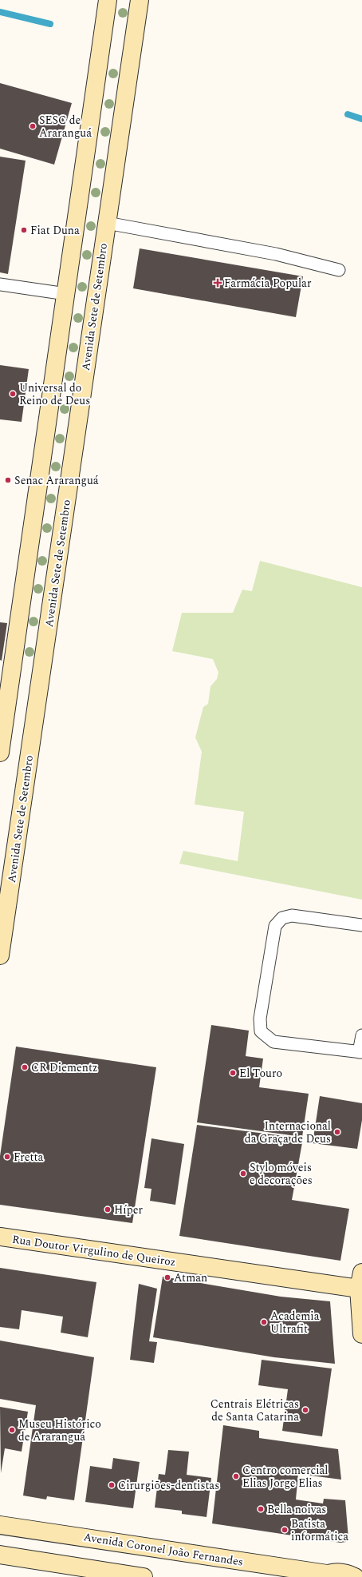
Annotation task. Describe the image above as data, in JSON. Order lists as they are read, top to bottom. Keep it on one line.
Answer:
{"streets":{"main road":["Avenida Sete de Setembro","Rua Doutor Virgulino de Queiroz","Avenida Coronel João Fernandes"]},"places":{"other":["SESC de Araranguá","Fiat Duna","Universal do Reino de Deus","Senac Araranguá","CR Diementz","El Touro","Internacional da Graça de Deus","Fretta","Stylo móveis e decorações","Híper","Atman","Academia Ultrafit","Centrais Elétricas de Santa Catarina","Museu Histórico de Araranguá","Centro comercial Elias Jorge Elias","Cirurgiões-dentistas","Bella noivas","Batista informática"],"health":["Farmácia Popular"]}}
